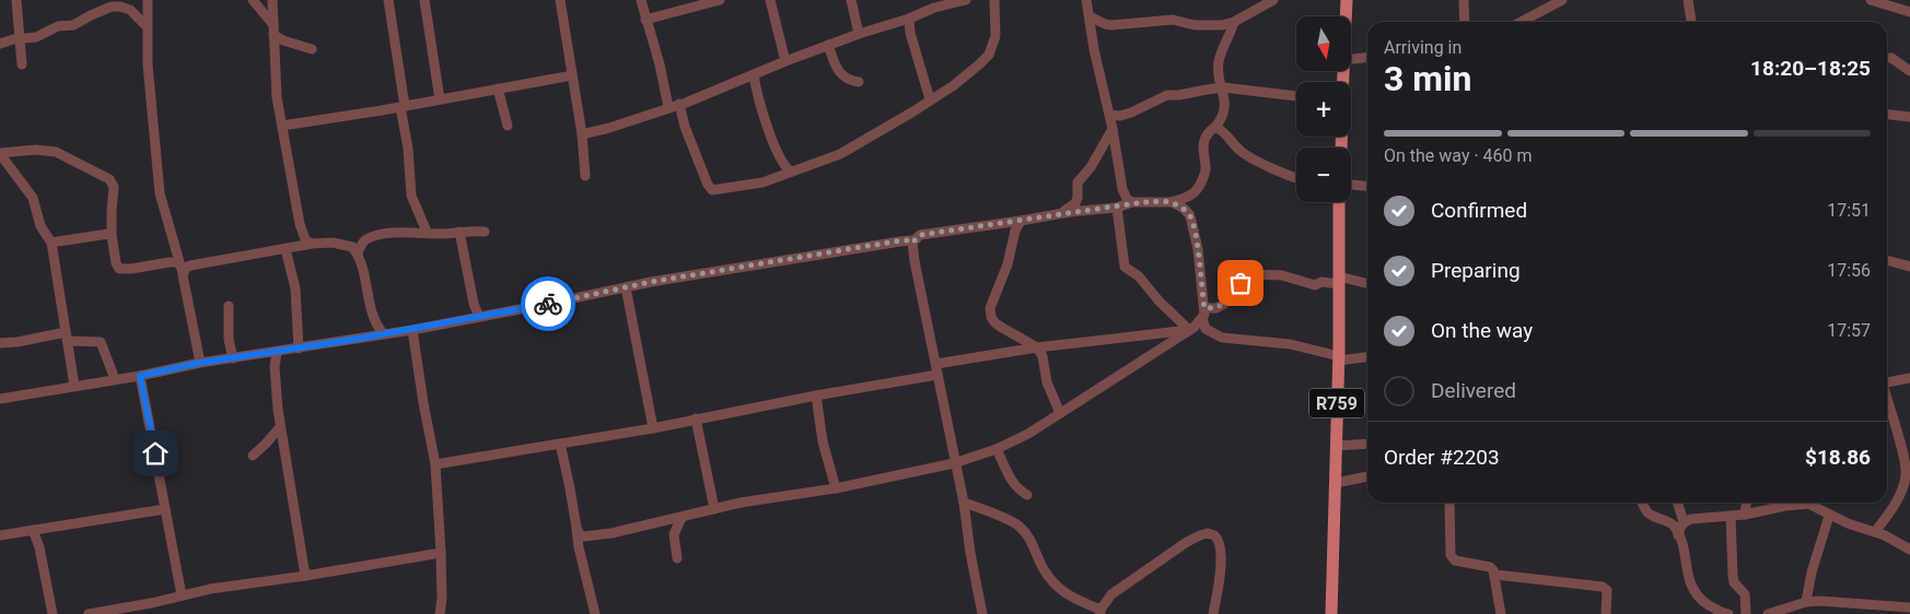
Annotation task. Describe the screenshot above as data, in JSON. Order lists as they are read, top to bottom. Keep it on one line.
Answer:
{"streets":{"main road":["R759"]},"north":"bottom","page":{"map_buttons":["+","−"],"heading":["3 min","Arriving in","18:20–18:25"],"panel":["Order #2203","$18.86"],"bar":"On the way · 460 m","list":[["Confirmed","17:51"],["Preparing","17:56"],["On the way","17:57"],"Delivered"]}}
